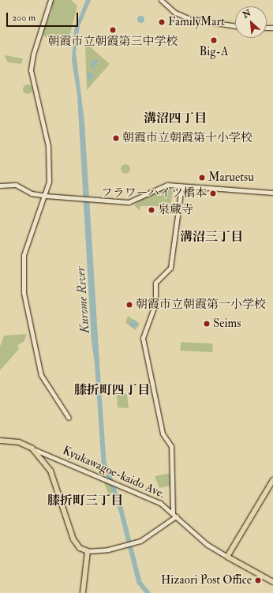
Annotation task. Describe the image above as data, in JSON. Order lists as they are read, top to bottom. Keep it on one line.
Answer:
{"streets":{"main road":["Kyukawagoe-kaido Ave."]},"districts":["溝沼四丁目","溝沼三丁目","膝折町四丁目","膝折町三丁目"],"water":["Kurome River"],"places":["FamilyMart","朝霞市立朝霞第三中学校","Big-A","朝霞市立朝霞第十小学校","Maruetsu","フラワーハイツ橋本","泉蔵寺","朝霞市立朝霞第一小学校","Seims","Hizaori Post Office"],"scale_bar":"200 m","north":"top left"}
